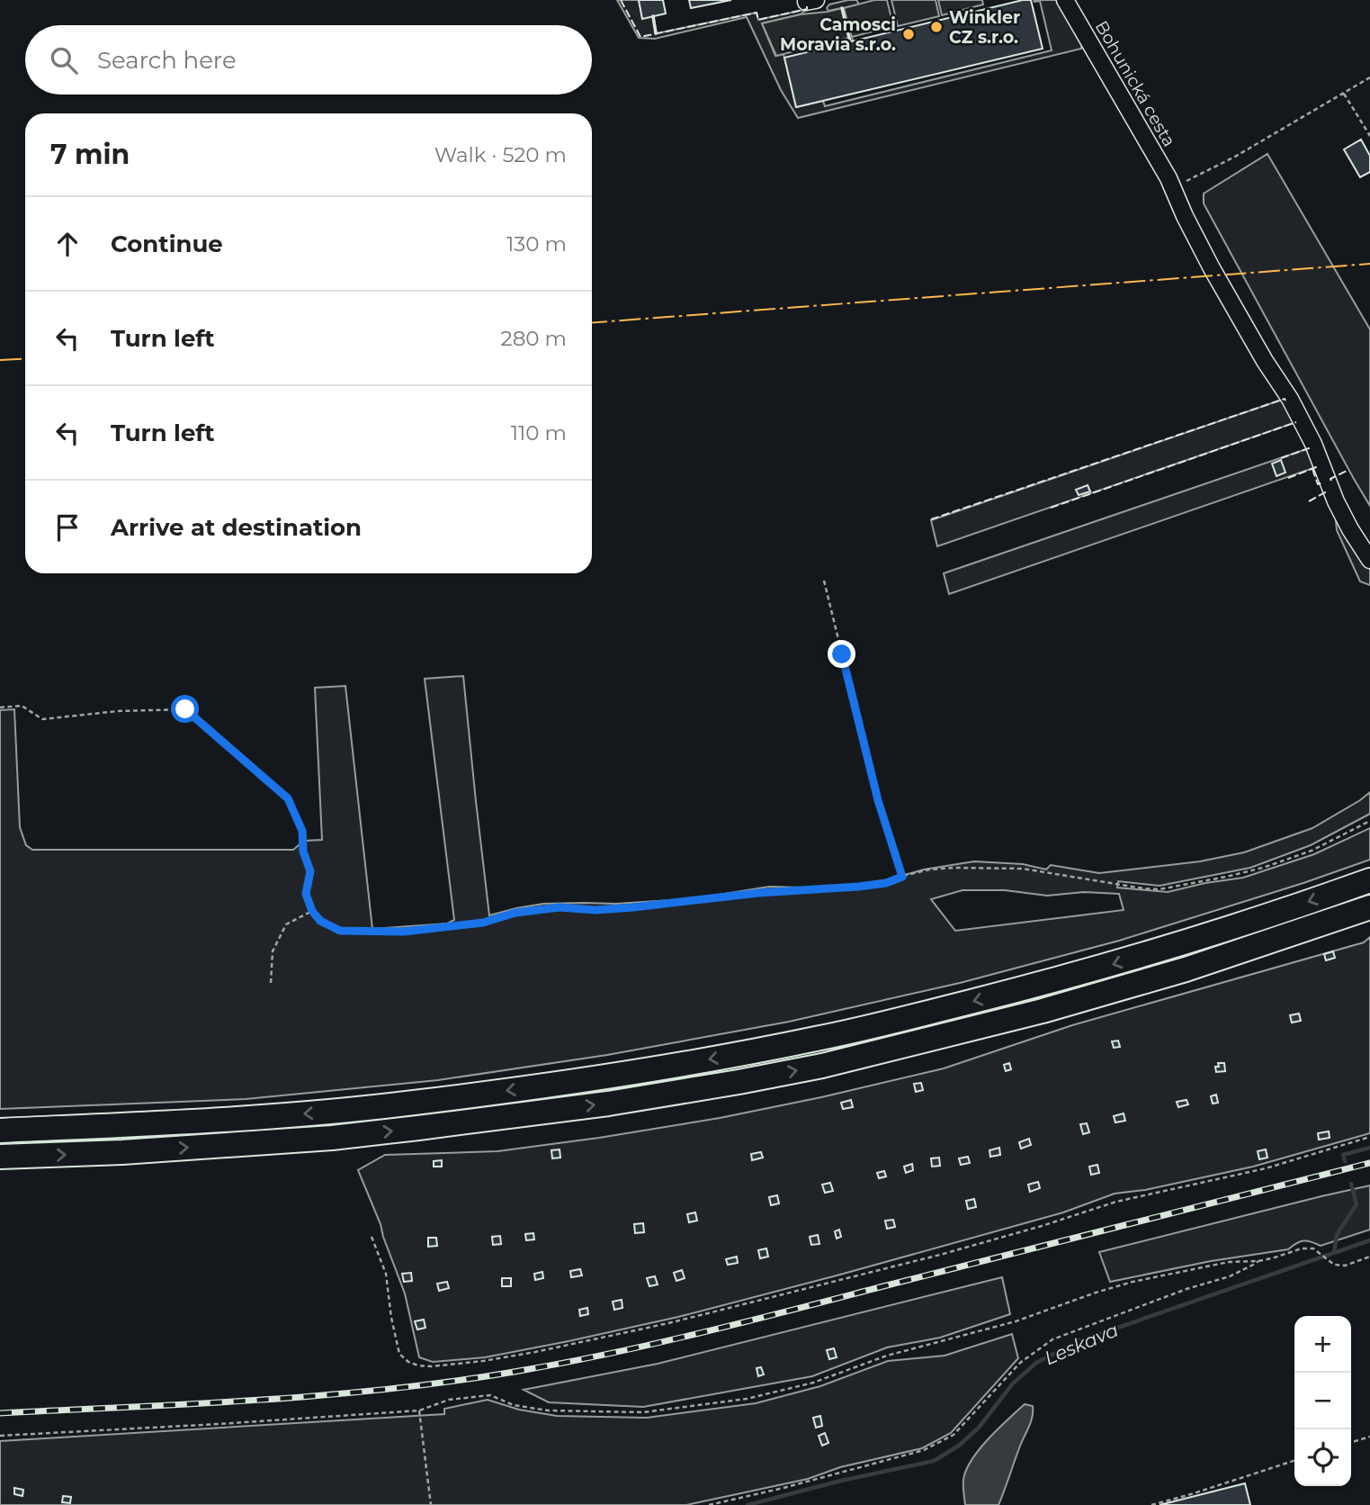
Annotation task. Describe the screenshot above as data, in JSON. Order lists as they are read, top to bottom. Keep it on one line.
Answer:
{"streets":{"street":["Bohunická cesta"]},"water":["Leskava"],"places":["Winkler CZ s.r.o.","Camosci Moravia s.r.o."],"page":{"search":"Search here","heading":["7 min","Walk · 520 m"],"list":[["Continue","130 m"],["Turn left","280 m"],["Turn left","110 m"],"Arrive at destination"],"map_buttons":["+","−"]}}
